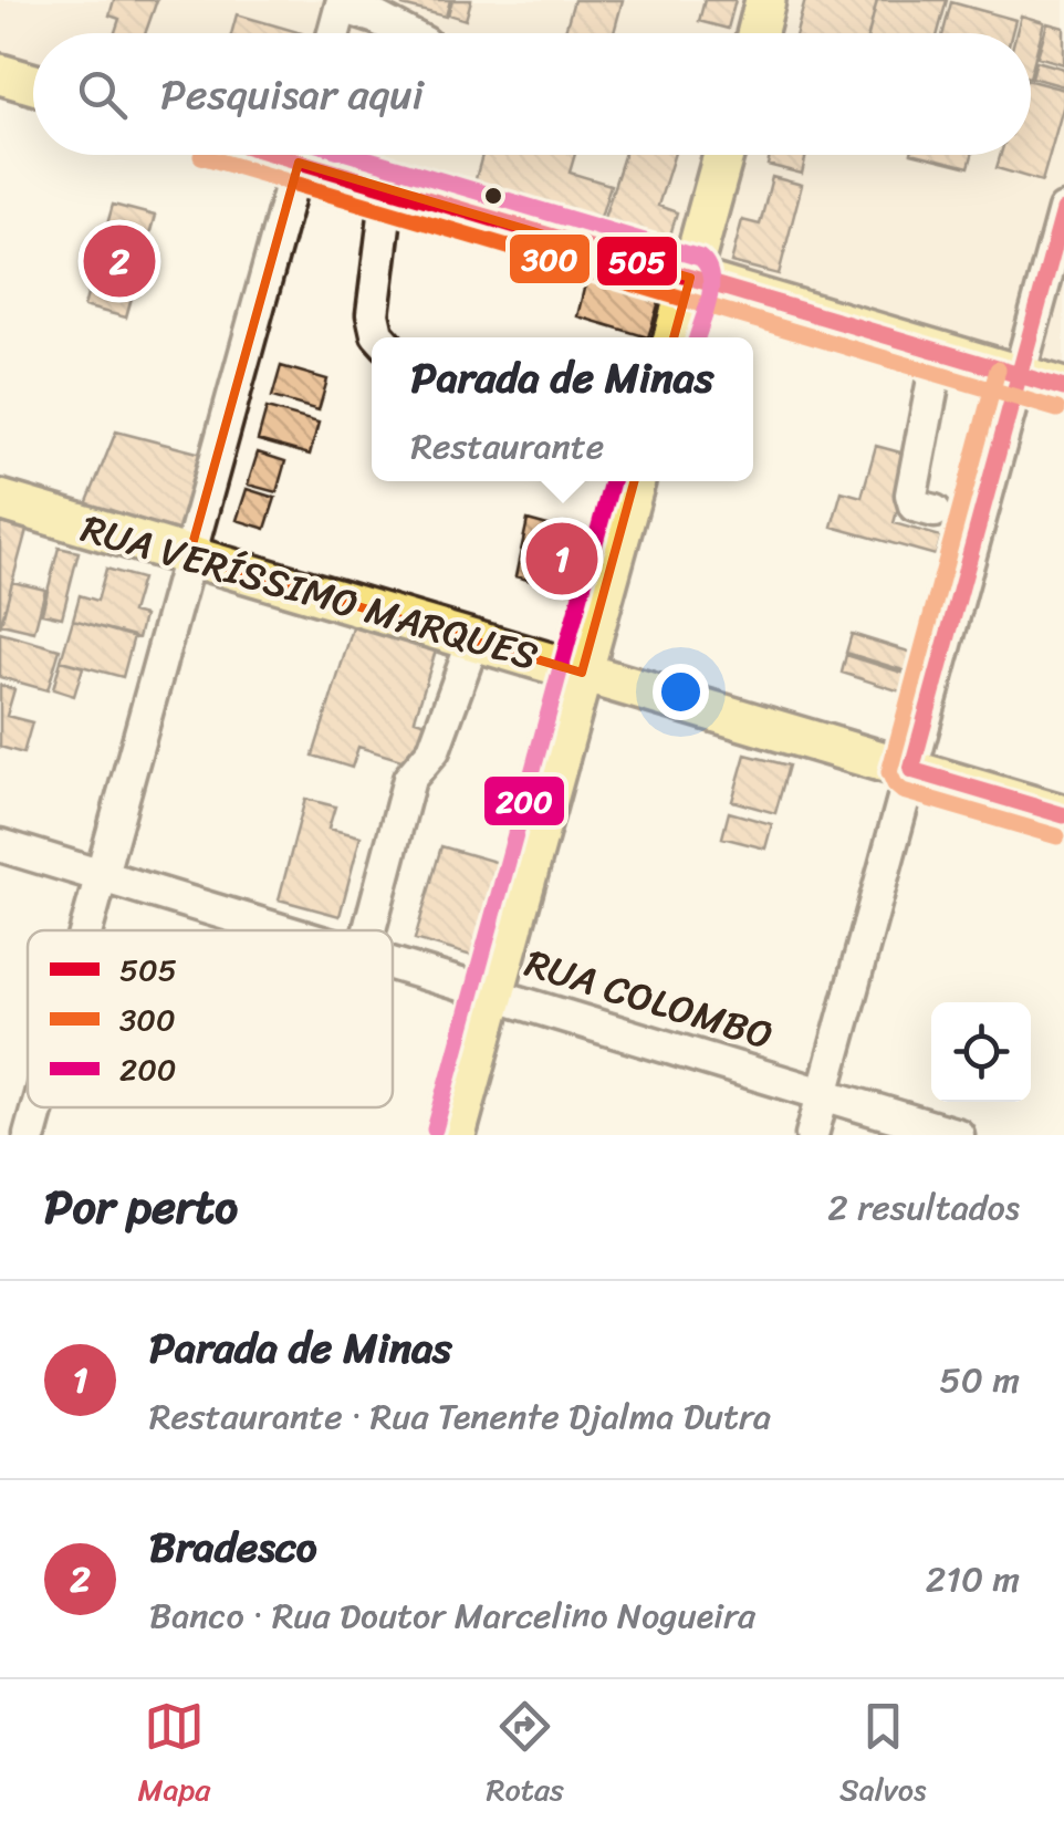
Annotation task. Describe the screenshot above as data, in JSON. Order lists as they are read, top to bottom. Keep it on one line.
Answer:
{"streets":{"main road":["RUA VERÍSSIMO MARQUES"],"street":["RUA COLOMBO"]},"lines":["transit line 505","transit line 200","transit line 300"],"legend":["505","300","200"],"page":{"search":"Pesquisar aqui","pins":["2","1"],"popup":["Parada de Minas","Restaurante"],"heading":["Por perto","2 resultados"],"list":[{"mark":"1","name":"Parada de Minas","note":"Restaurante · Rua Tenente Djalma Dutra","value":"50 m"},{"mark":"2","name":"Bradesco","note":"Banco · Rua Doutor Marcelino Nogueira","value":"210 m"}],"nav":["Mapa","Rotas","Salvos"]}}
